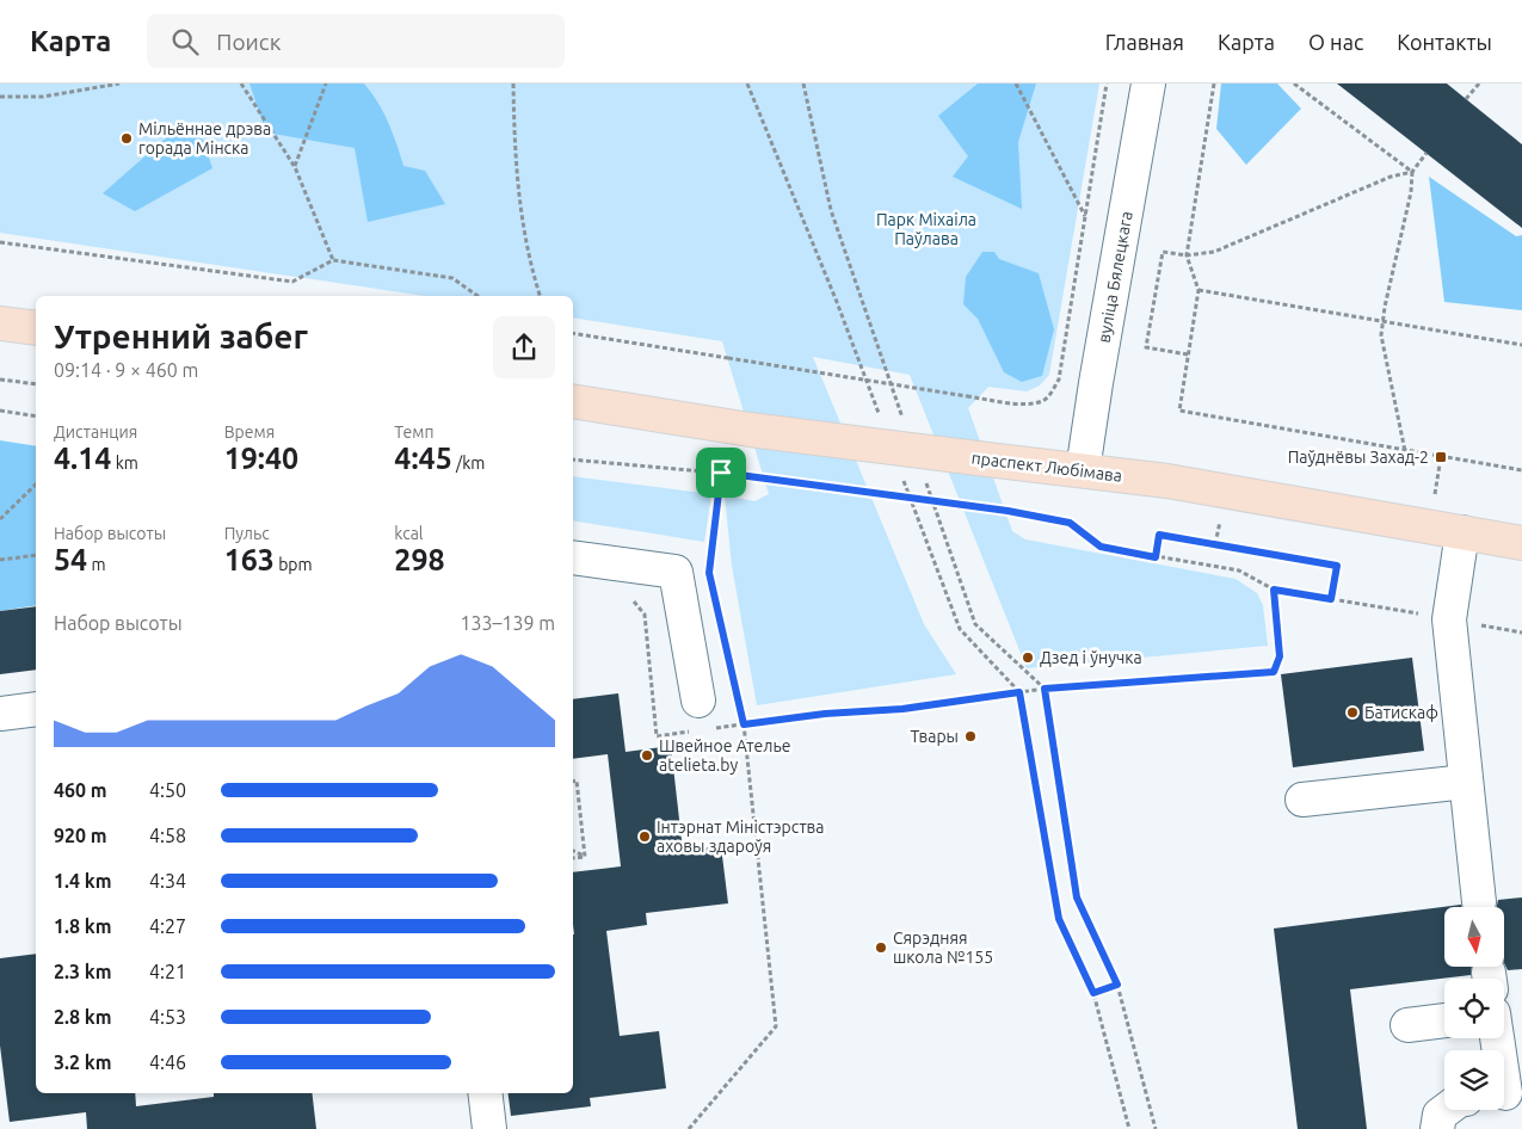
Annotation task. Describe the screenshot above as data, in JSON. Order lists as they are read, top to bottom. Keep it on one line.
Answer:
{"streets":{"main road":["праспект Любімава"],"street":["вуліца Бялецкага"]},"crossings":[["вуліца Бялецкага","праспект Любімава"]],"parks":["Парк Міхаіла Паўлава"],"places":{"other":["Мільённае дрэва горада Мінска","Дзед і ўнучка","Батискаф","Твары","Швейное Ателье atelieta.by","Інтэрнат Міністэрства аховы здароўя","Сярэдняя школа №155"],"transit":["Паўднёвы Захад-2"]},"north":"bottom","page":{"header":"Карта","search":"Поиск","nav":["Главная","Карта","О нас","Контакты"],"heading":["Утренний забег","09:14 · 9 × 460 m"],"stats":[["Дистанция","4.14 km"],["Время","19:40"],["Темп","4:45 /km"],["Набор высоты","54 m"],["Пульс","163 bpm"],["kcal","298"]],"chart":["Набор высоты","133–139 m"],"list":[{"name":"460 m","note":"4:50"},{"name":"920 m","note":"4:58"},{"name":"1.4 km","note":"4:34"},{"name":"1.8 km","note":"4:27"},{"name":"2.3 km","note":"4:21"},{"name":"2.8 km","note":"4:53"},{"name":"3.2 km","note":"4:46"}]}}
